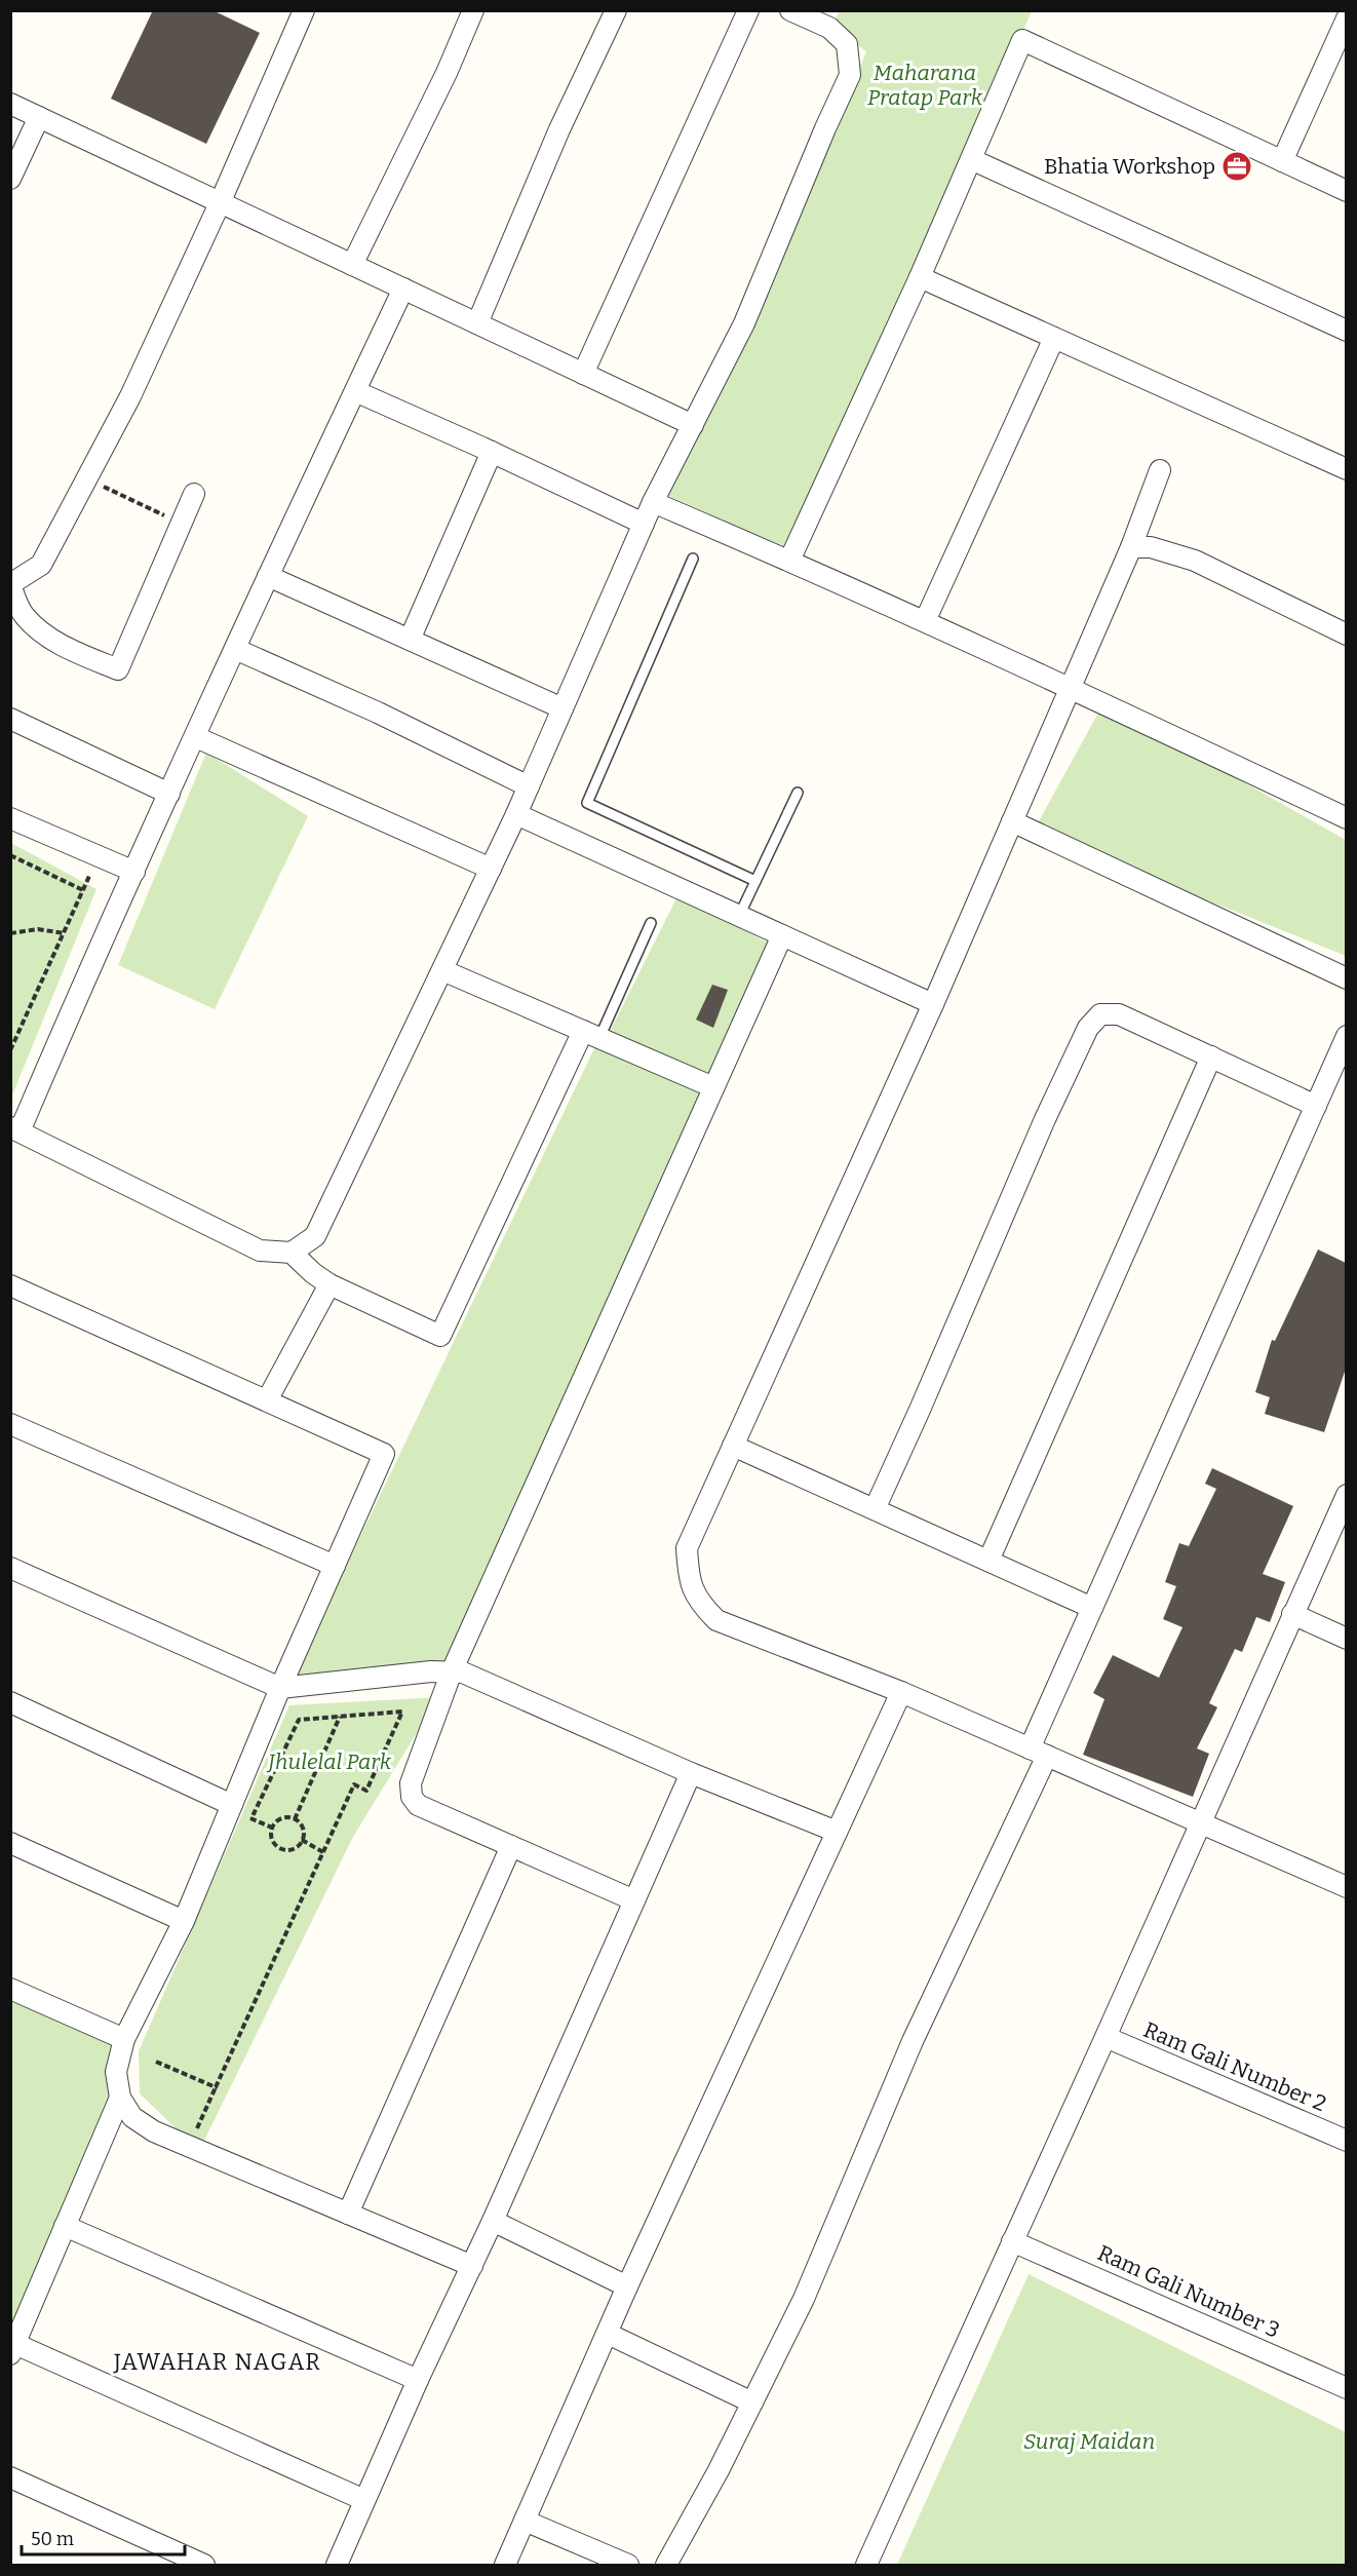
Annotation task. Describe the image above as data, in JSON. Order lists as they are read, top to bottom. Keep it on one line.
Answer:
{"streets":{"street":["Ram Gali Number 2","Ram Gali Number 3"]},"districts":["JAWAHAR NAGAR"],"parks":["Maharana Pratap Park","Jhulelal Park","Suraj Maidan"],"places":{"office":["Bhatia Workshop"]},"scale_bar":"50 m"}
